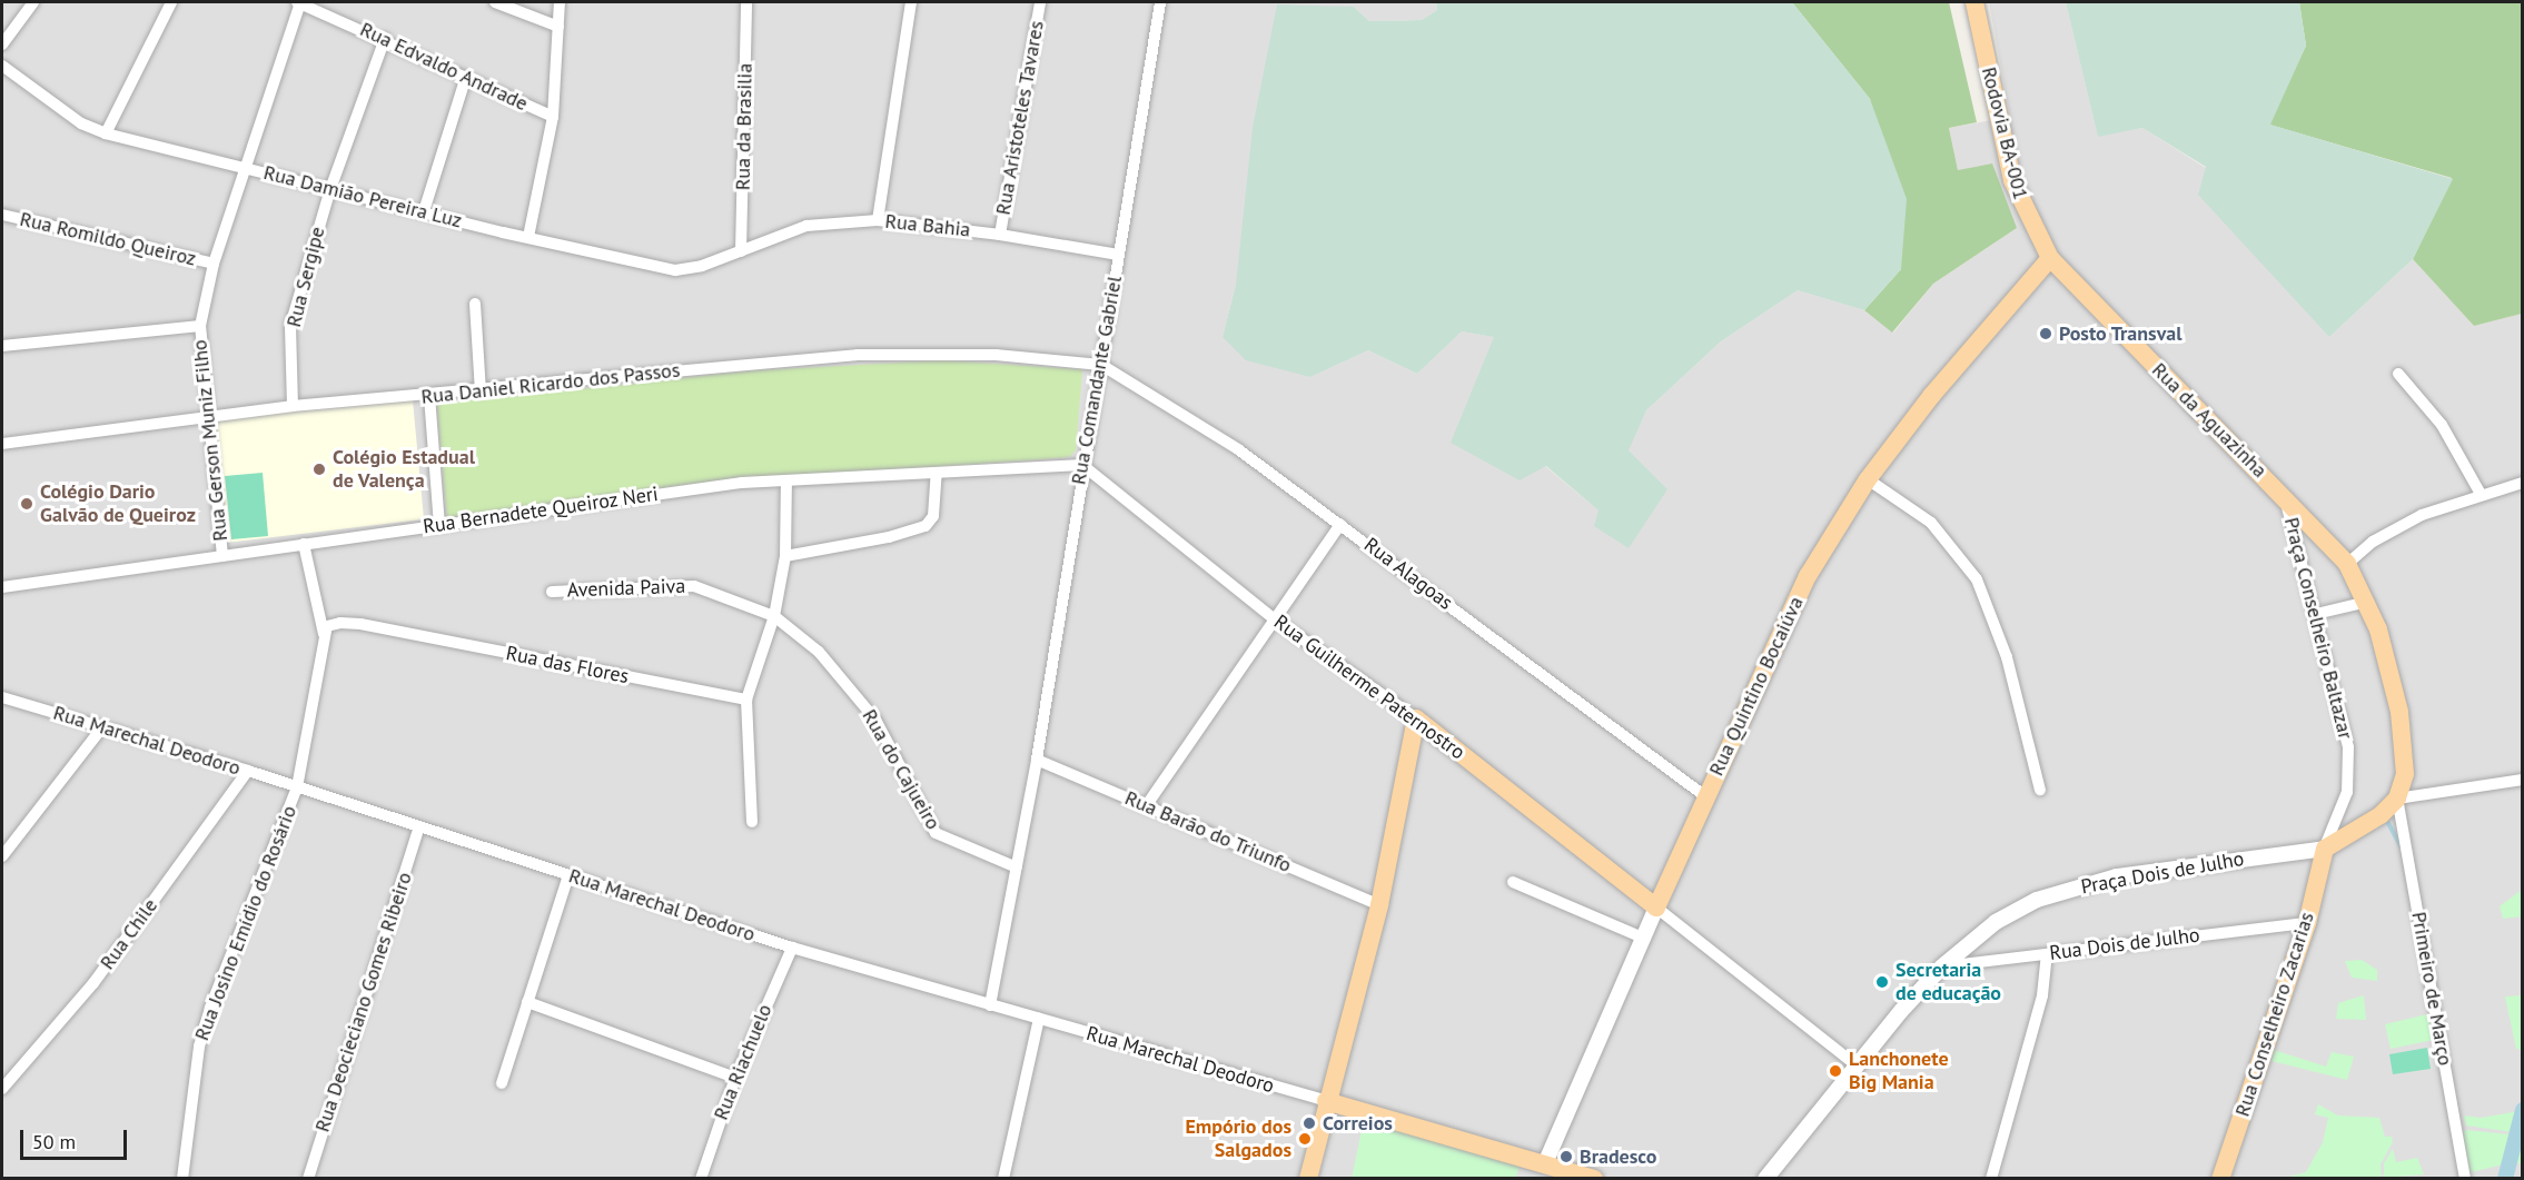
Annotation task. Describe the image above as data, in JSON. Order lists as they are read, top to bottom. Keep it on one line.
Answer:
{"streets":{"main road":["Rodovia BA-001","Rua da Aguazinha","Praça Conselheiro Baltazar","Rua Quintino Bocaiúva","Rua Guilherme Paternostro","Rua Conselheiro Zacarias"],"street":["Rua Edvaldo Andrade","Rua Aristoteles Tavares","Rua da Brasilia","Rua Damião Pereira Luz","Rua Bahia","Rua Romildo Queiroz","Rua Sergipe","Rua Comandante Gabriel","Rua Daniel Ricardo dos Passos","Rua Gerson Muniz Filho","Rua Bernadete Queiroz Neri","Rua Alagoas","Avenida Paiva","Rua das Flores","Rua Marechal Deodoro","Rua do Cajueiro","Rua Barão do Triunfo","Praça Dois de Julho","Rua Josino Emídio do Rosário","Rua Chile","Rua Dois de Julho","Primeiro de Março","Rua Deocieciano Gomes Ribeiro","Rua Riachuelo"]},"crossings":[["Rua Edvaldo Andrade","Rua Sergipe"],["Rua Edvaldo Andrade","Rua Gerson Muniz Filho"],["Rua Aristoteles Tavares","Rua Bahia"],["Rua da Brasilia","Rua Damião Pereira Luz"],["Rua da Brasilia","Rua Bahia"],["Rodovia BA-001","Rua da Aguazinha"],["Rodovia BA-001","Rua Quintino Bocaiúva"],["Rua Damião Pereira Luz","Rua Bahia"],["Rua Damião Pereira Luz","Rua Sergipe"],["Rua Damião Pereira Luz","Rua Gerson Muniz Filho"],["Rua Bahia","Rua Comandante Gabriel"],["Rua Romildo Queiroz","Rua Gerson Muniz Filho"],["Rua Sergipe","Rua Daniel Ricardo dos Passos"],["Rua Comandante Gabriel","Rua Daniel Ricardo dos Passos"],["Rua Comandante Gabriel","Rua Bernadete Queiroz Neri"],["Rua Comandante Gabriel","Rua Alagoas"],["Rua Comandante Gabriel","Rua Guilherme Paternostro"],["Rua Comandante Gabriel","Rua Marechal Deodoro"],["Rua Comandante Gabriel","Rua do Cajueiro"],["Rua Comandante Gabriel","Rua Barão do Triunfo"],["Rua Daniel Ricardo dos Passos","Rua Gerson Muniz Filho"],["Rua Daniel Ricardo dos Passos","Rua Alagoas"],["Rua da Aguazinha","Praça Conselheiro Baltazar"],["Rua da Aguazinha","Rua Quintino Bocaiúva"],["Rua Gerson Muniz Filho","Rua Bernadete Queiroz Neri"],["Rua Bernadete Queiroz Neri","Rua Guilherme Paternostro"],["Rua Alagoas","Rua Quintino Bocaiúva"],["Avenida Paiva","Rua do Cajueiro"],["Praça Conselheiro Baltazar","Praça Dois de Julho"],["Praça Conselheiro Baltazar","Primeiro de Março"],["Praça Conselheiro Baltazar","Rua Conselheiro Zacarias"],["Rua Quintino Bocaiúva","Rua Guilherme Paternostro"],["Rua Marechal Deodoro","Rua Josino Emídio do Rosário"],["Rua Marechal Deodoro","Rua Chile"],["Rua Marechal Deodoro","Rua Deocieciano Gomes Ribeiro"],["Rua Marechal Deodoro","Rua Riachuelo"],["Praça Dois de Julho","Rua Dois de Julho"],["Praça Dois de Julho","Rua Conselheiro Zacarias"],["Rua Dois de Julho","Rua Conselheiro Zacarias"]],"places":["Posto Transval","Colégio Estadual de Valença","Colégio Dario Galvão de Queiroz","Secretaria de educação","Lanchonete Big Mania","Correios","Empório dos Salgados","Bradesco"],"scale_bar":"50 m"}
